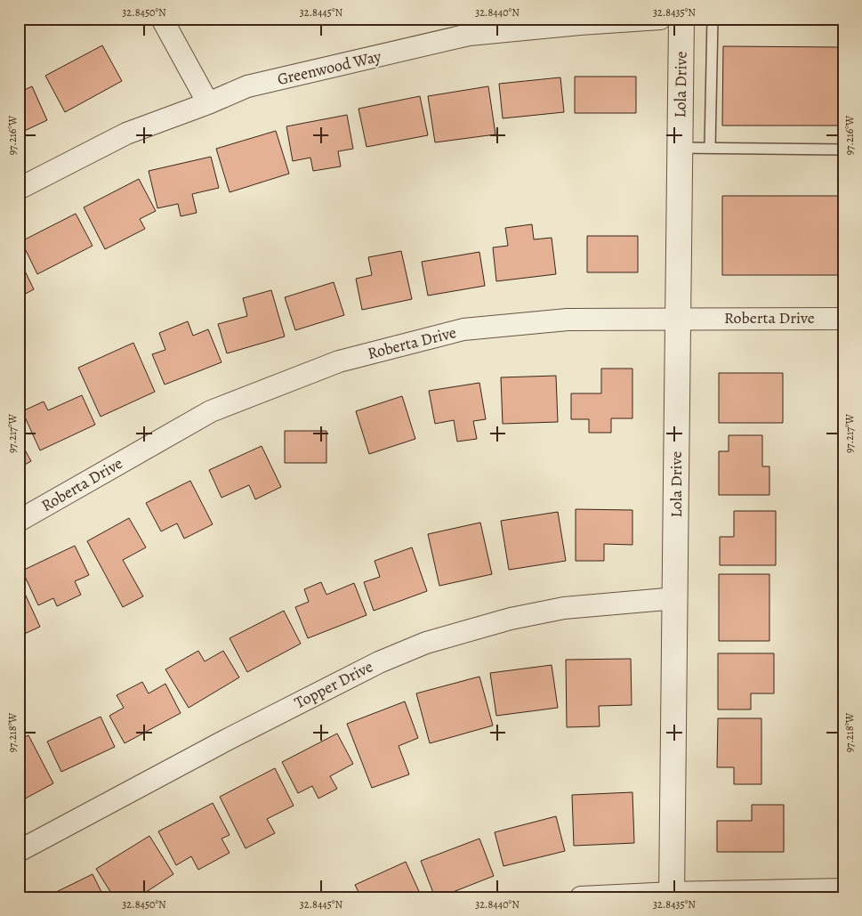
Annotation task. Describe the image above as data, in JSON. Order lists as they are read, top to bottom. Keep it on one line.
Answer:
{"streets":{"street":["Greenwood Way","Lola Drive","Roberta Drive","Topper Drive"]},"crossings":[["Lola Drive","Roberta Drive"],["Lola Drive","Topper Drive"]],"coordinates":["32.8450°N","32.8445°N","32.8440°N","32.8435°N","97.216°W","97.217°W","97.218°W"]}
